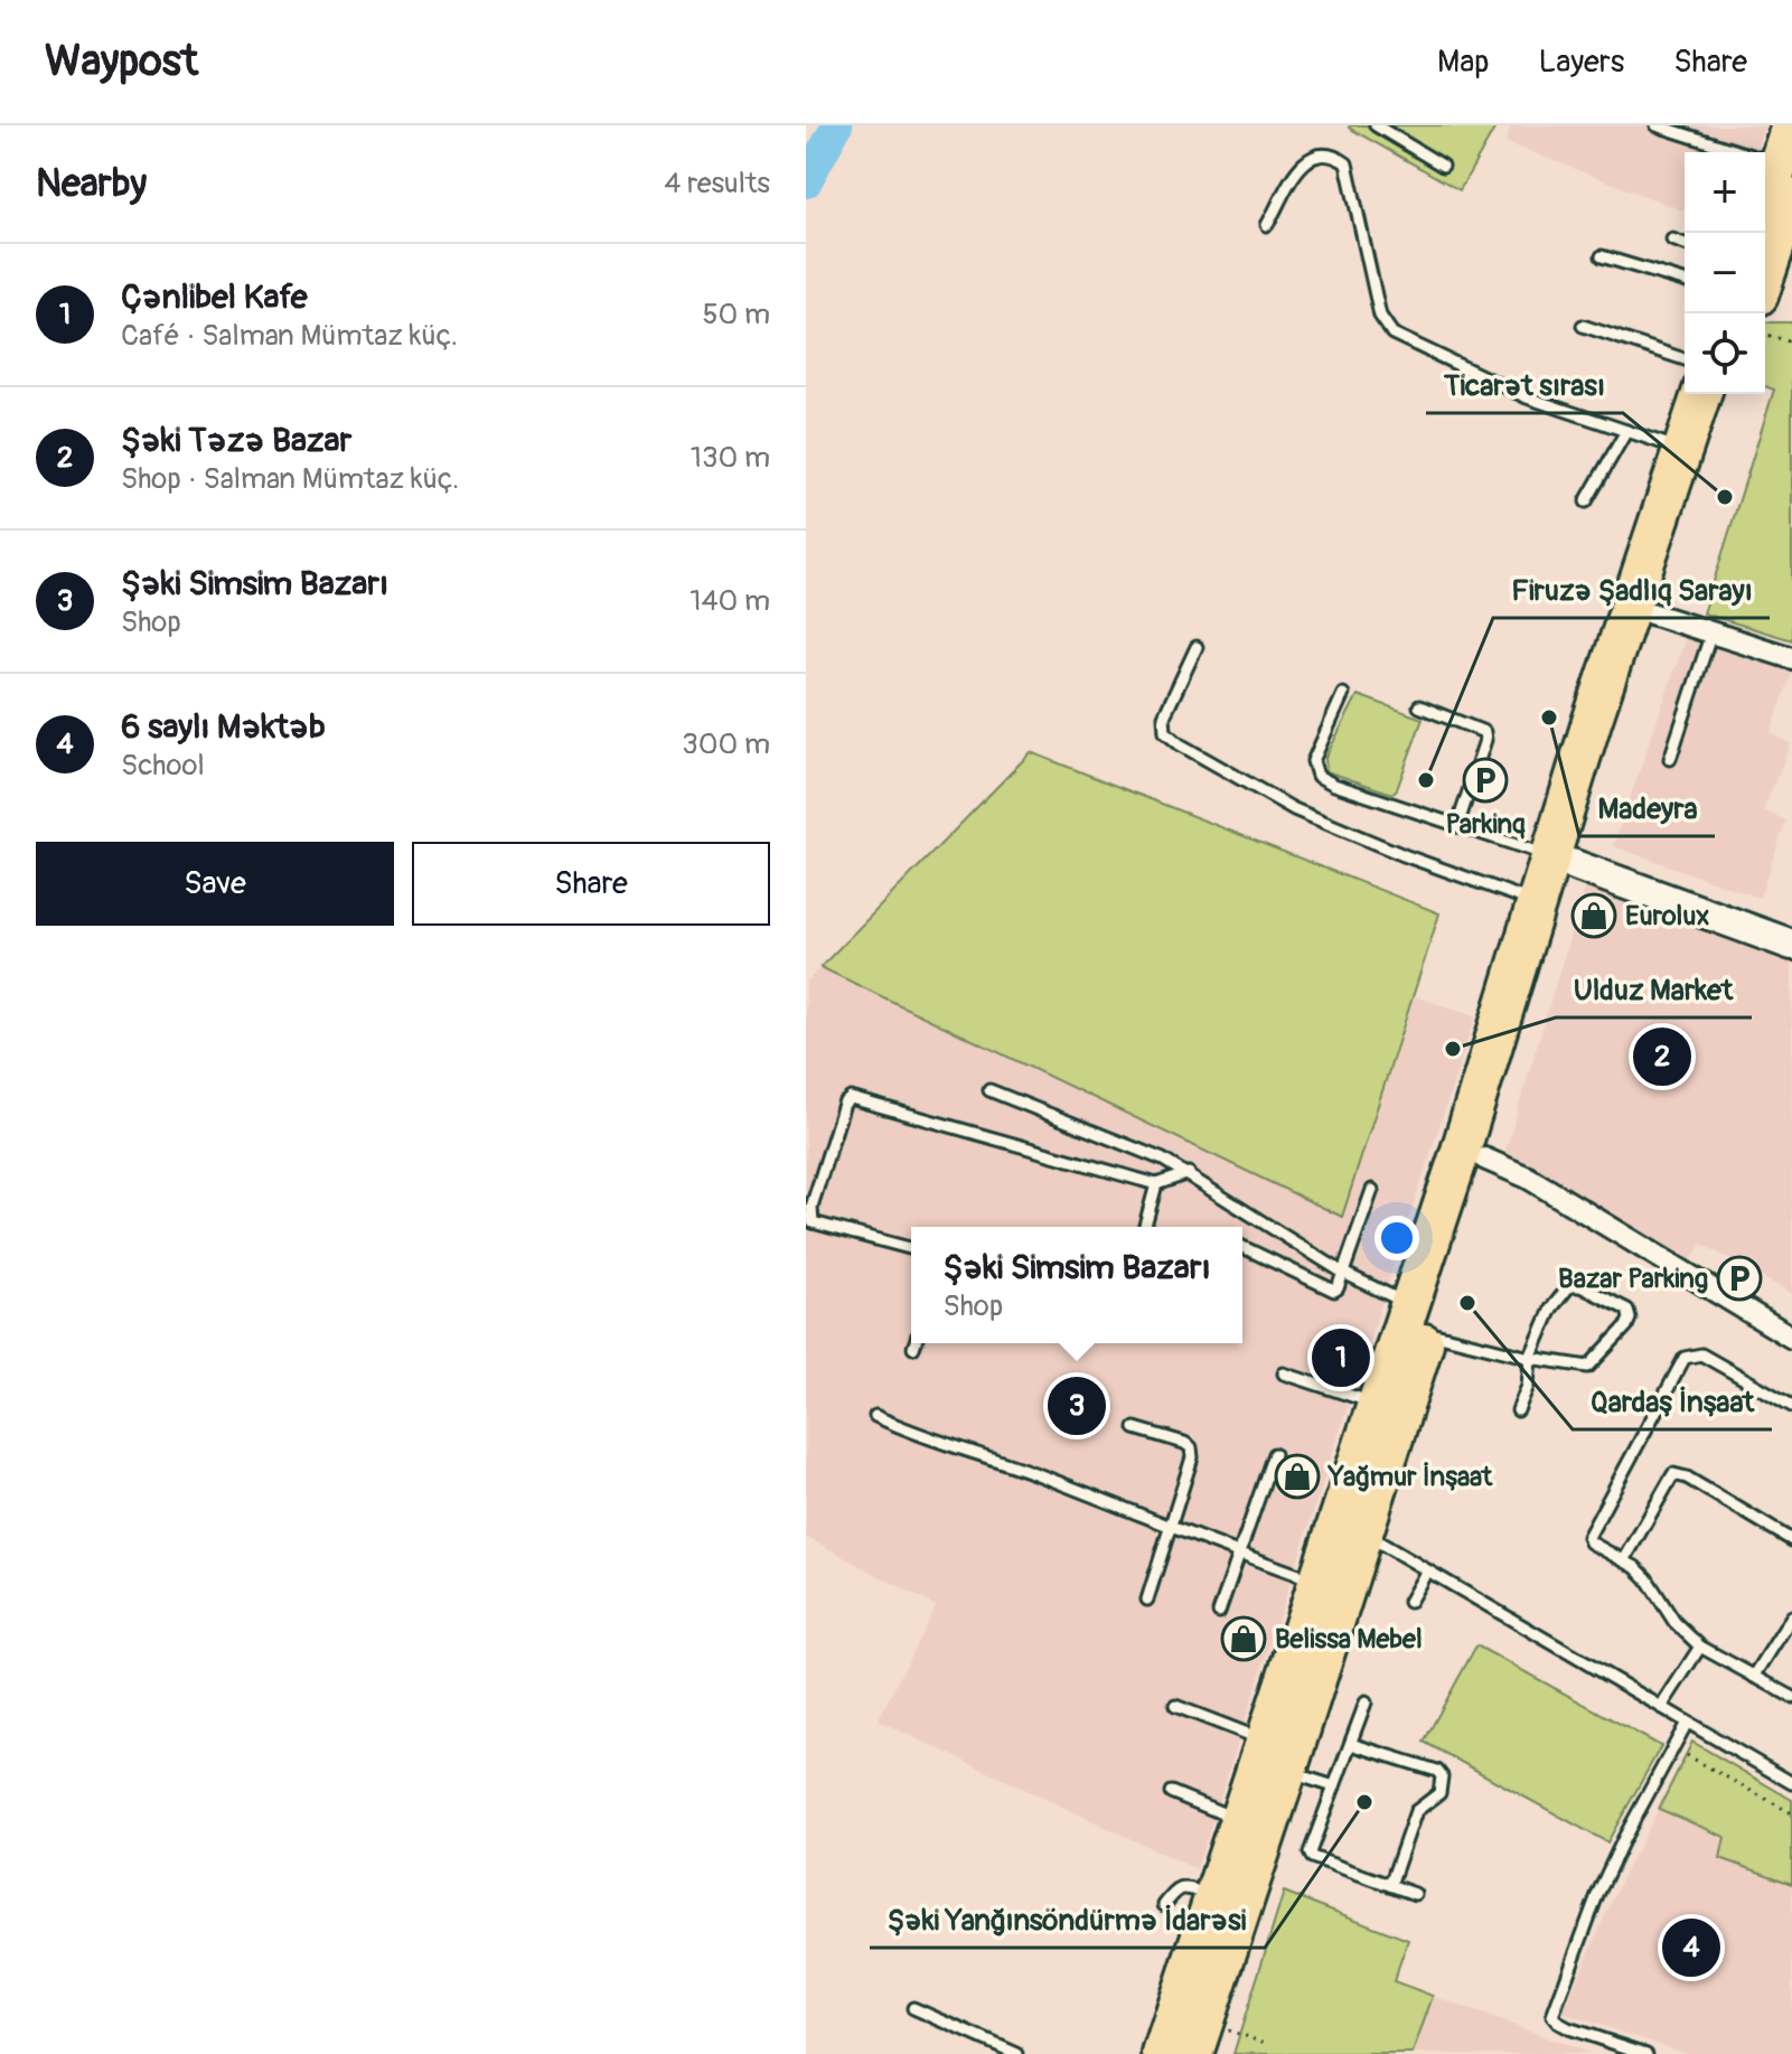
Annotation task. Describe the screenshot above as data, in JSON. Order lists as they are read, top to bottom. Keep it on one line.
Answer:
{"places":{"other":["Ticarət sırası","Madeyra","Firuzə Şadlıq Sarayı","Ulduz Market","Qardaş İnşaat","Şəki Yanğınsöndürmə İdarəsi"],"parking":["Parkinq","Bazar Parking"],"shop":["Eurolux","Yağmur İnşaat","Belissa Mebel"]},"page":{"header":"Waypost","nav":["Map","Layers","Share"],"heading":["Nearby","4 results"],"map_buttons":["+","−"],"list":[{"mark":"1","name":"Çənlibel Kafe","note":"Café · Salman Mümtaz küç.","value":"50 m"},{"mark":"2","name":"Şəki Təzə Bazar","note":"Shop · Salman Mümtaz küç.","value":"130 m"},{"mark":"3","name":"Şəki Simsim Bazarı","note":"Shop","value":"140 m"},{"mark":"4","name":"6 saylı Məktəb","note":"School","value":"300 m"}],"buttons":["Save","Share"],"pins":["2","1","3","4"],"popup":["Şəki Simsim Bazarı","Shop"]}}
